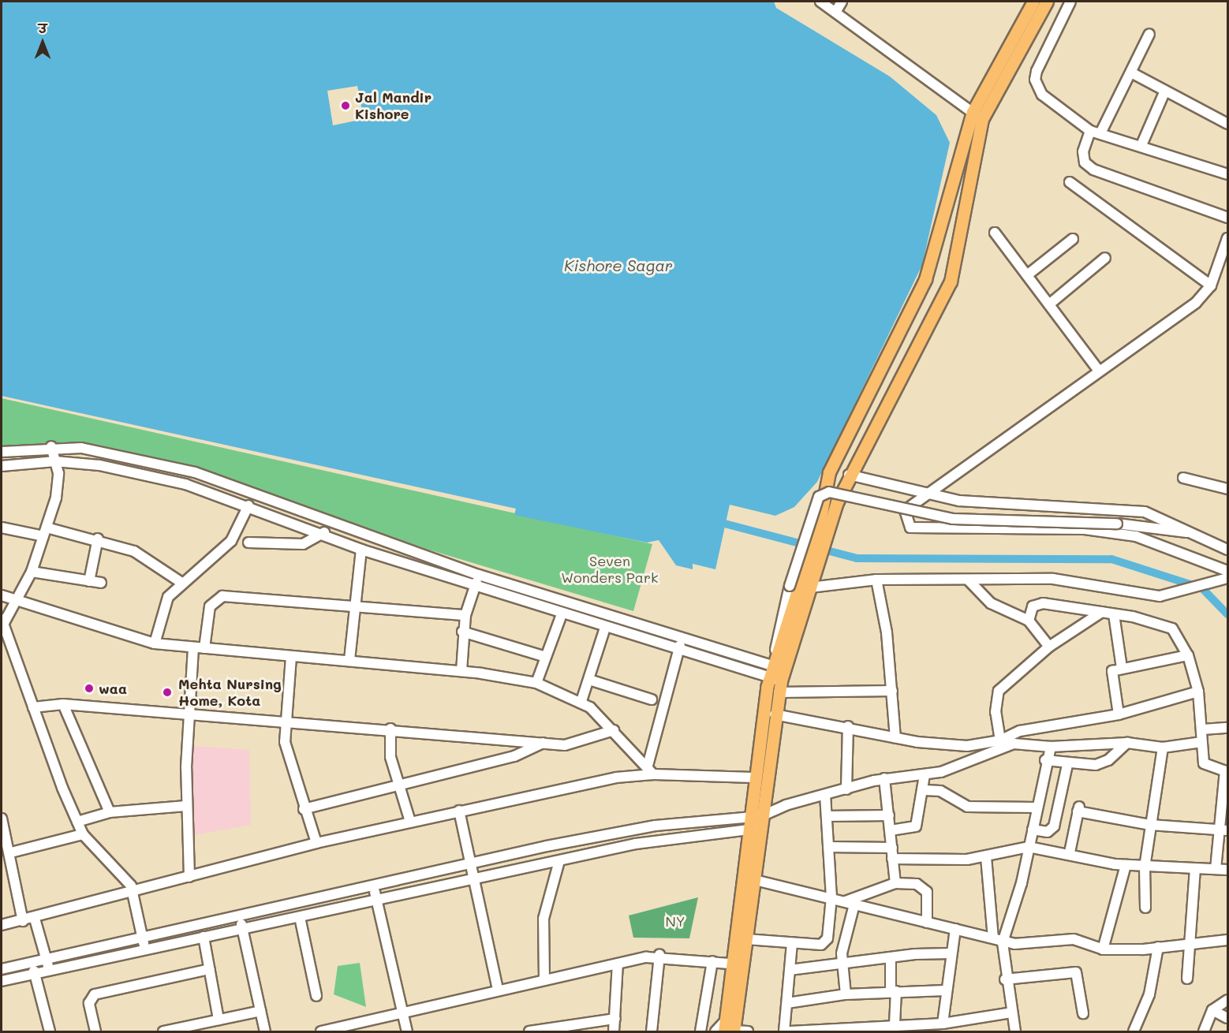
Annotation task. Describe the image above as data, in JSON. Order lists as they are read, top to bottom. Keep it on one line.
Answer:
{"water":["Kishore Sagar"],"parks":["Seven Wonders Park","NY"],"places":["Jal Mandir Kishore","waa","Mehta Nursing Home, Kota"],"north":"top"}
